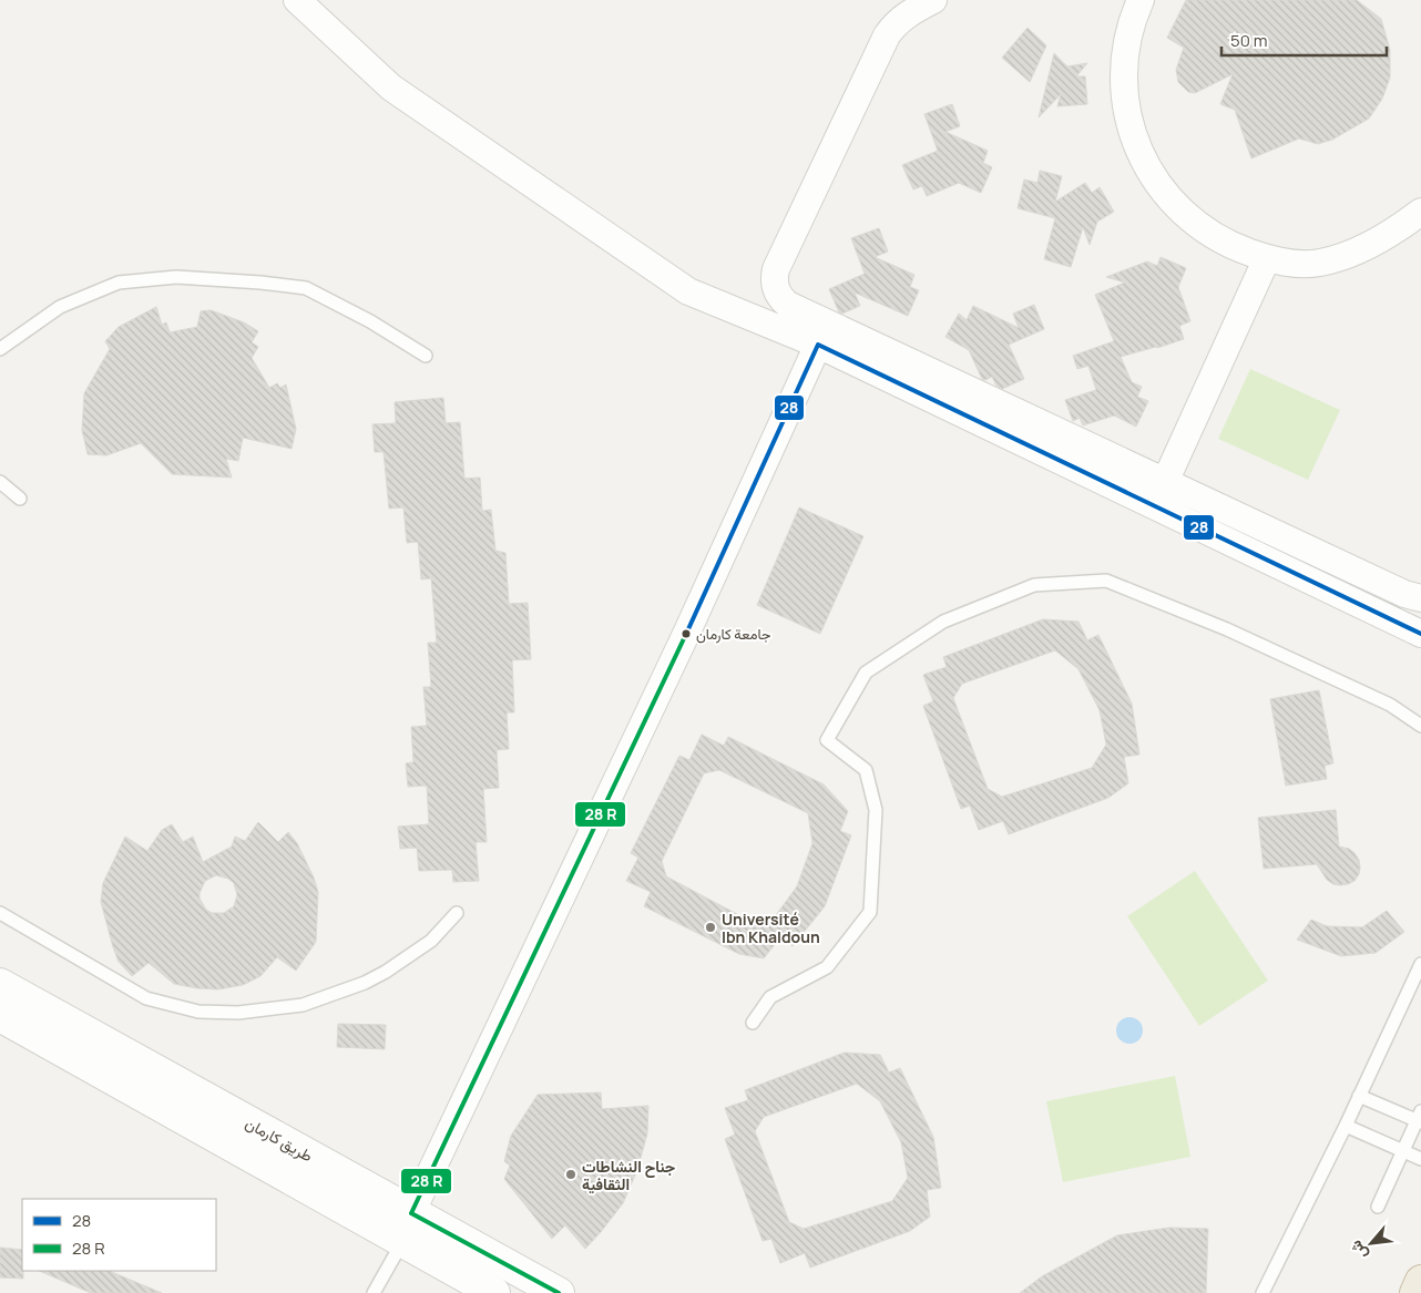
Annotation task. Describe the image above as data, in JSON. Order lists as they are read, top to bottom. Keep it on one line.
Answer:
{"streets":{"street":["طريق كارمان"]},"places":["جامعة كارمان","Université Ibn Khaldoun","جناح النشاطات الثقافية"],"lines":["transit line 28"],"legend":["28","28 R"],"scale_bar":"50 m","north":"bottom left"}
